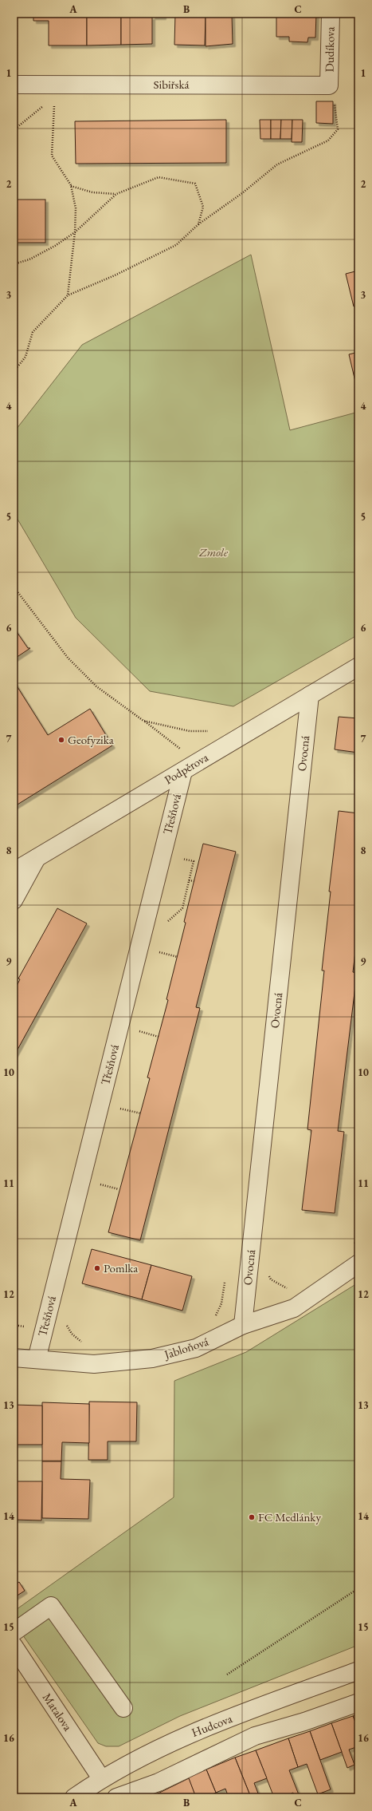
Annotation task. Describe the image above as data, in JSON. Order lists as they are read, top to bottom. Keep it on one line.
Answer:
{"streets":{"street":["Dudíkova","Sibiřská","Ovocná","Podpěrova","Třešňová","Jabloňová","Matalova","Hudcova"]},"crossings":[["Dudíkova","Sibiřská"],["Ovocná","Podpěrova"],["Ovocná","Jabloňová"],["Podpěrova","Třešňová"],["Třešňová","Jabloňová"],["Matalova","Hudcova"]],"parks":["Zmole"],"places":["Geofyzika","Pomlka","FC Medlánky"],"grid":{"columns":["A","B","C"],"rows":["1","2","3","4","5","6","7","8","9","10","11","12","13","14","15","16"]}}
